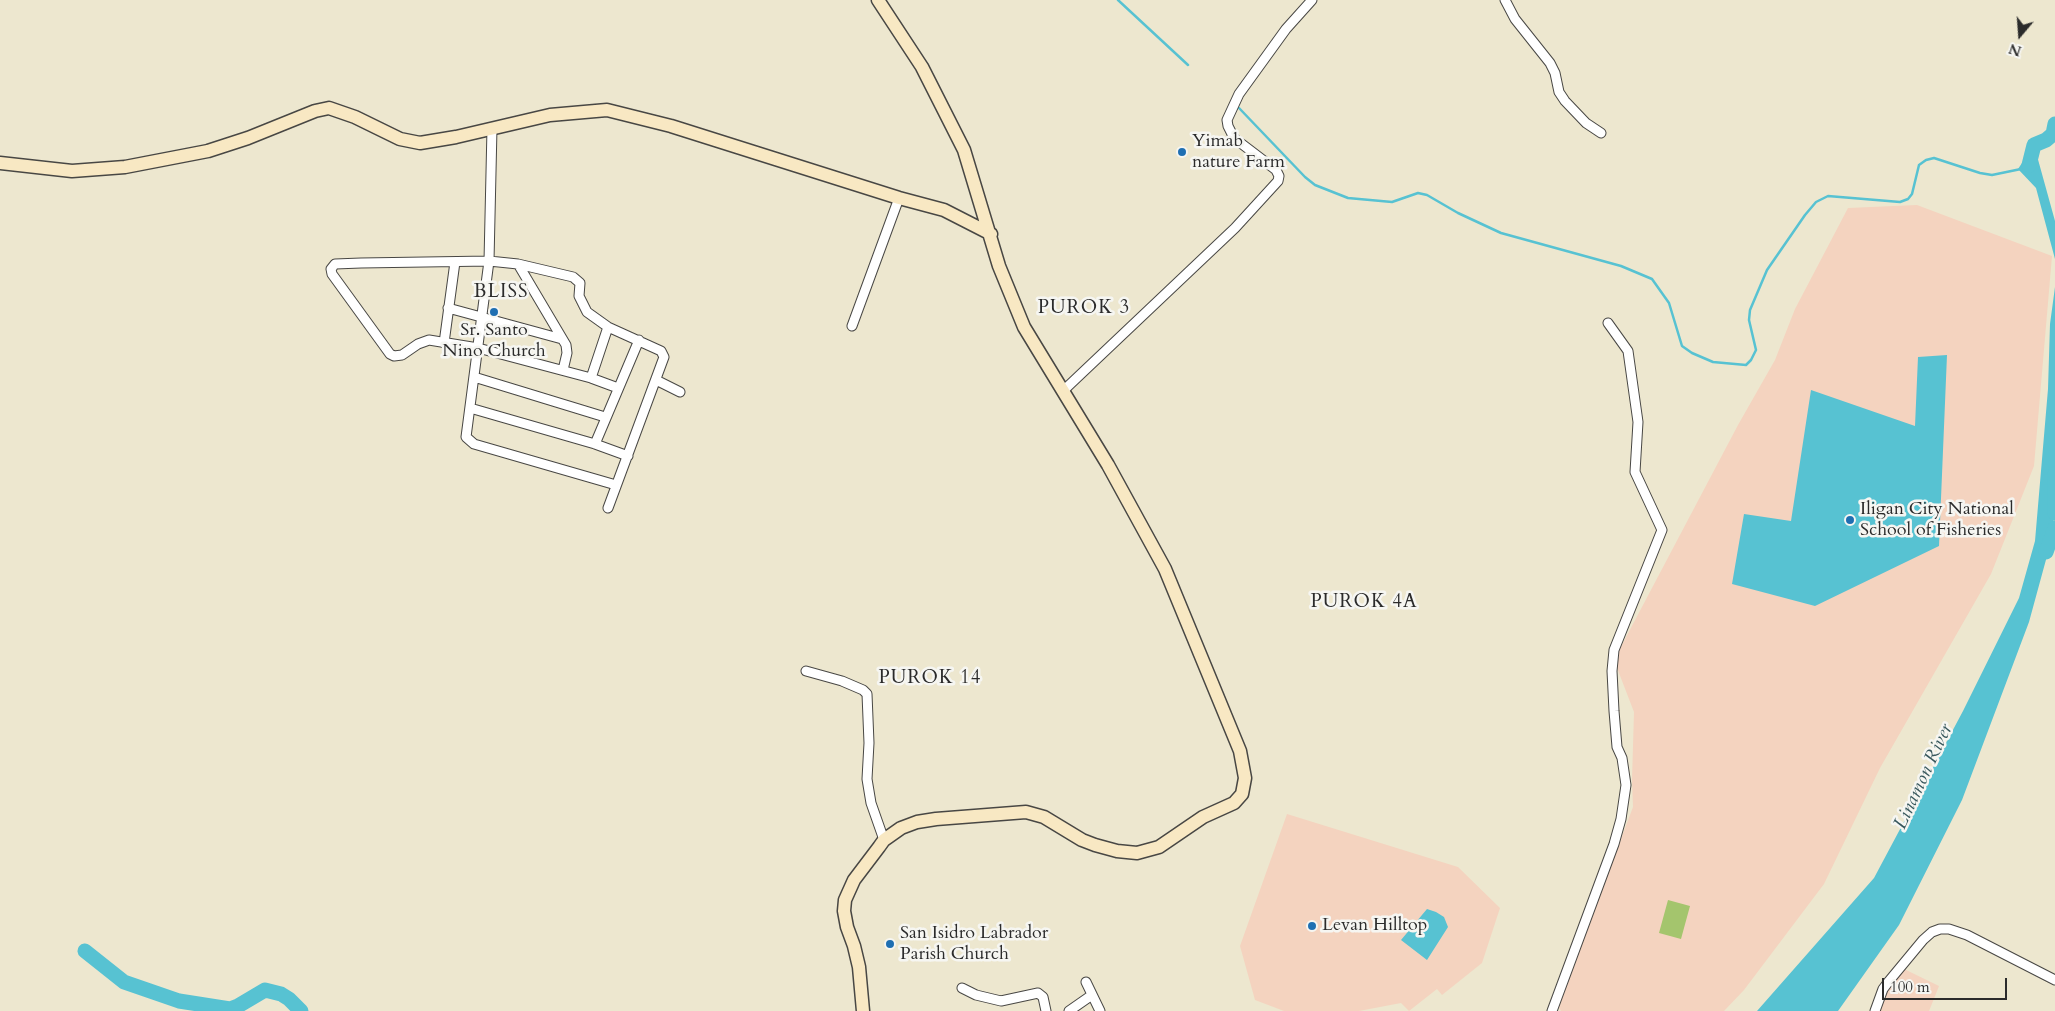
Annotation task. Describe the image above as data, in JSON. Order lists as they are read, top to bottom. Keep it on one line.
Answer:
{"districts":["BLISS","PUROK 3","PUROK 4A","PUROK 14"],"water":["Linamon River"],"places":["Yimab nature Farm","Sr. Santo Nino Church","Iligan City National School of Fisheries","Levan Hilltop","San Isidro Labrador Parish Church"],"scale_bar":"100 m","north":"bottom"}
